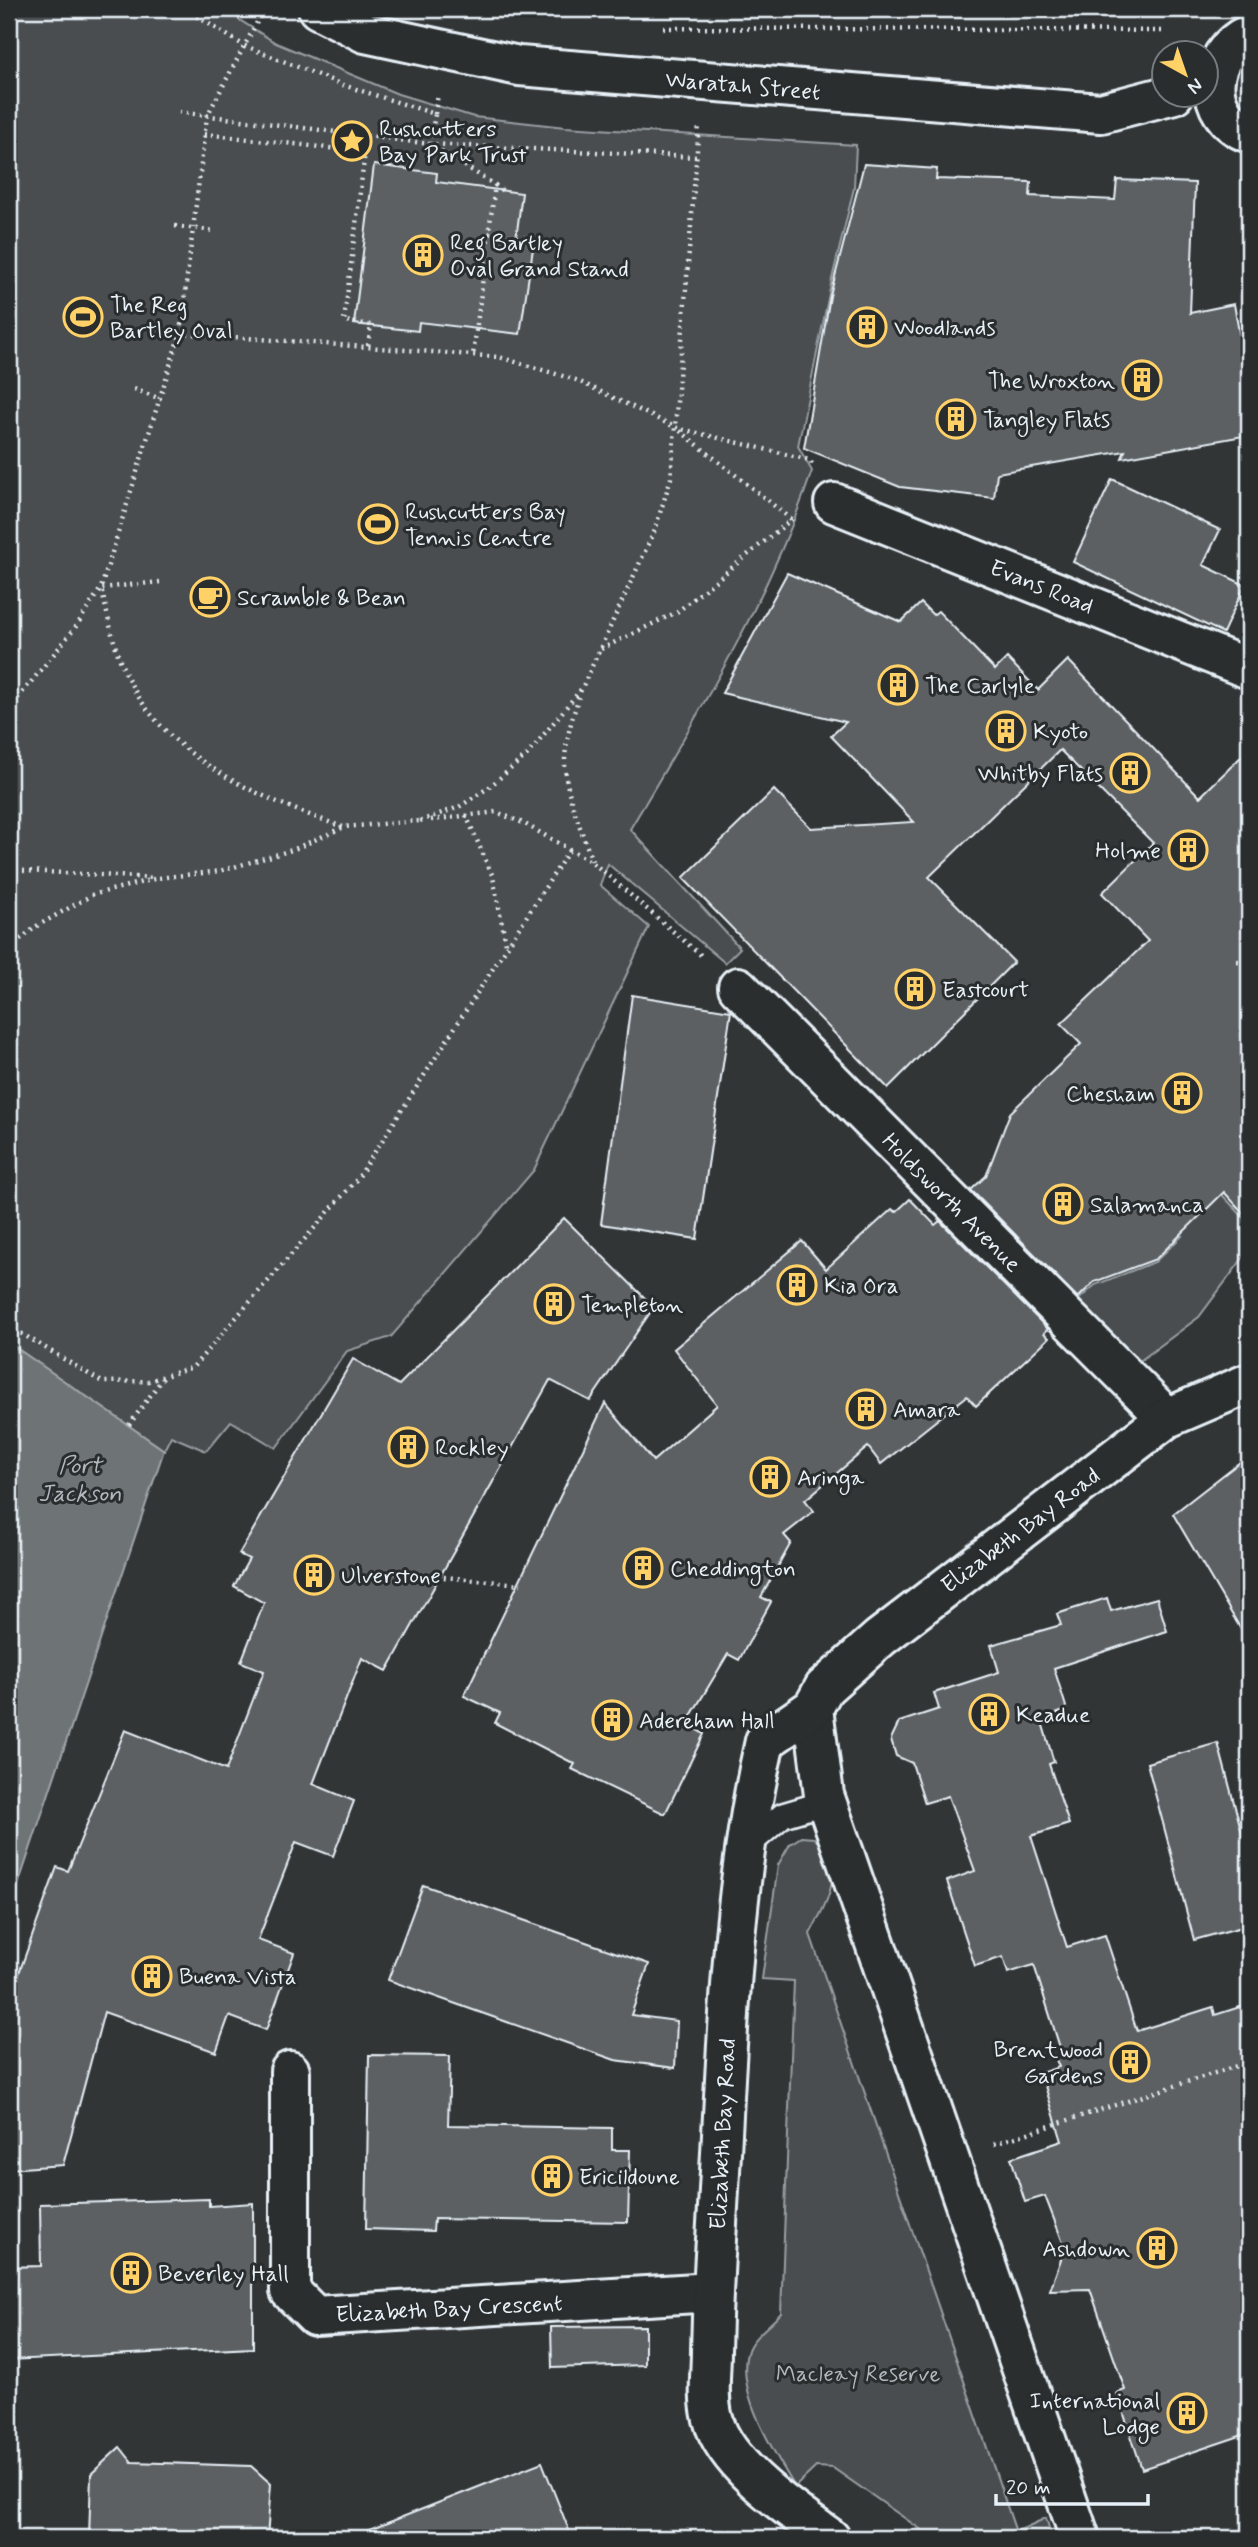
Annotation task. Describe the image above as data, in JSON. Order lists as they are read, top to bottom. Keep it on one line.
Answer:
{"streets":{"street":["Waratah Street","Evans Road","Holdsworth Avenue","Elizabeth Bay Road","Elizabeth Bay Crescent"]},"crossings":[["Holdsworth Avenue","Elizabeth Bay Road"],["Elizabeth Bay Road","Elizabeth Bay Crescent"]],"water":["Port Jackson"],"parks":["Macleay Reserve"],"places":{"place":["Rushcutters Bay Park Trust"],"building":["Reg Bartley Oval Grand Stand","Woodlands","The Wroxton","Tangley Flats","The Carlyle","Kyoto","Whitby Flats","Holme","Eastcourt","Chesham","Salamanca","Kia Ora","Templeton","Amara","Rockley","Aringa","Cheddington","Ulverstone","Keadue","Adereham Hall","Buena Vista","Brentwood Gardens","Ericildoune","Ashdown","Beverley Hall","International Lodge"],"sports":["The Reg Bartley Oval","Rushcutters Bay Tennis Centre"],"cafe":["Scramble & Bean"]},"scale_bar":"20 m","north":"bottom right"}
